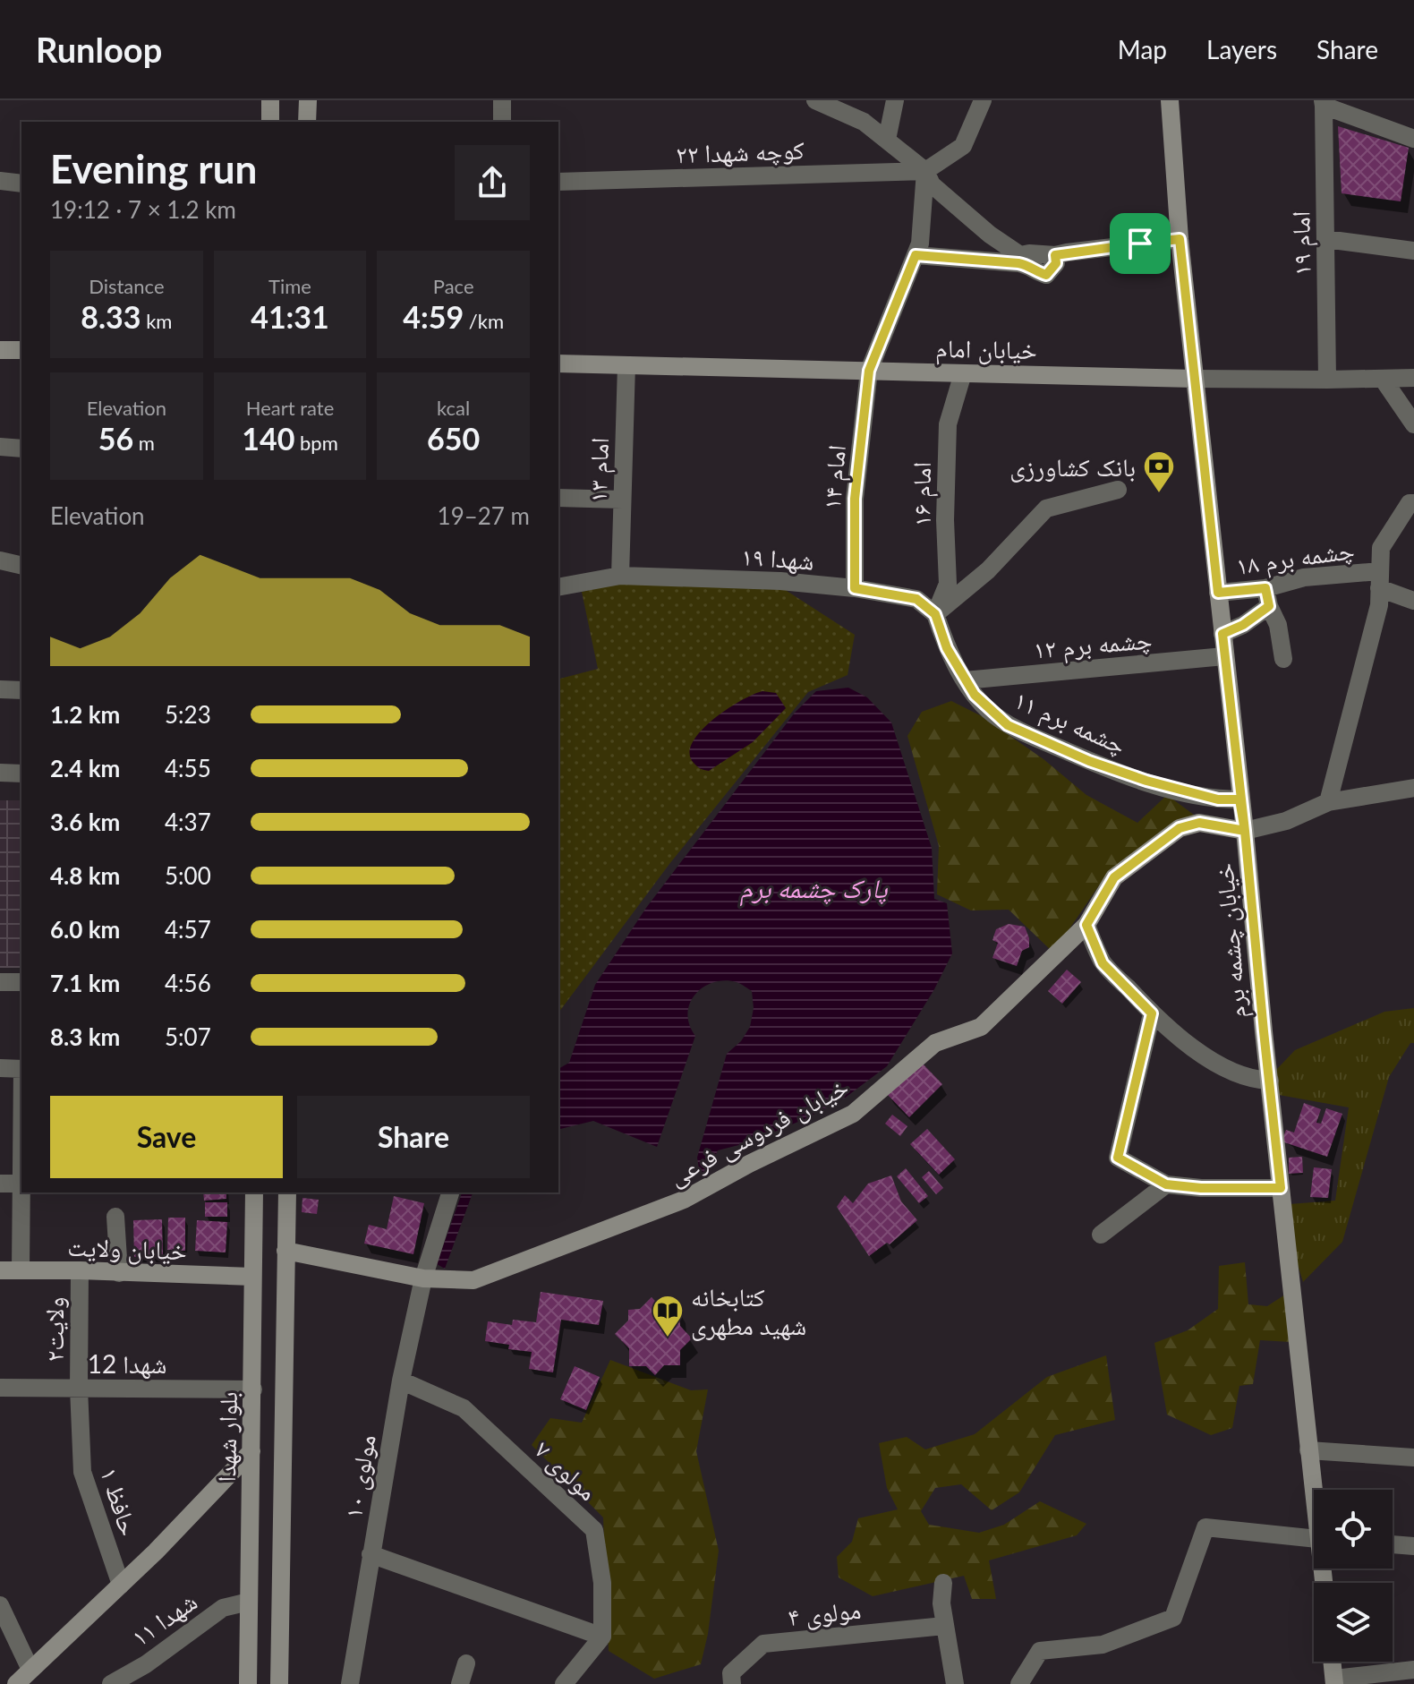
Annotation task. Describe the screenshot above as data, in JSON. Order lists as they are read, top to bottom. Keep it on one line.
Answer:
{"streets":{"main road":["خیابان امام","خیابان چشمه برم","خیابان فردوسی فرعی","خیابان ولایت","بلوار شهدا"],"street":["کوچه شهدا ۲۲","امام ۱۹","امام ۱۳","امام ۱۴","امام ۱۶","چشمه برم ۱۸","شهدا ۱۹","چشمه برم ۱۲","چشمه برم ۱۱","ولایت۲","شهدا 12","مولوی ۷","مولوی ۱۰","حافظ ۱","مولوی ۴","شهدا ۱۱"]},"crossings":[["کوچه شهدا ۲۲","امام ۱۴"],["امام ۱۹","خیابان امام"],["خیابان امام","امام ۱۳"],["خیابان امام","امام ۱۴"],["خیابان امام","امام ۱۶"],["خیابان امام","خیابان چشمه برم"],["امام ۱۳","شهدا ۱۹"],["امام ۱۴","شهدا ۱۹"],["امام ۱۶","شهدا ۱۹"],["امام ۱۶","چشمه برم ۱۱"],["چشمه برم ۱۸","خیابان چشمه برم"],["شهدا ۱۹","چشمه برم ۱۱"],["چشمه برم ۱۲","چشمه برم ۱۱"],["چشمه برم ۱۲","خیابان چشمه برم"],["چشمه برم ۱۱","خیابان چشمه برم"],["خیابان چشمه برم","خیابان فردوسی فرعی"],["خیابان فردوسی فرعی","مولوی ۱۰"],["خیابان ولایت","ولایت۲"],["خیابان ولایت","بلوار شهدا"],["ولایت۲","شهدا 12"],["ولایت۲","حافظ ۱"],["شهدا 12","بلوار شهدا"],["شهدا 12","حافظ ۱"],["بلوار شهدا","شهدا ۱۱"],["مولوی ۷","مولوی ۱۰"]],"water":["پارک چشمه برم"],"places":{"bank":["بانک کشاورزی"],"library":["کتابخانه شهید مطهری"]},"page":{"header":"Runloop","nav":["Map","Layers","Share"],"heading":["Evening run","19:12 · 7 × 1.2 km"],"stats":[["Distance","8.33 km"],["Time","41:31"],["Pace","4:59 /km"],["Elevation","56 m"],["Heart rate","140 bpm"],["kcal","650"]],"chart":["Elevation","19–27 m"],"list":[{"name":"1.2 km","note":"5:23"},{"name":"2.4 km","note":"4:55"},{"name":"3.6 km","note":"4:37"},{"name":"4.8 km","note":"5:00"},{"name":"6.0 km","note":"4:57"},{"name":"7.1 km","note":"4:56"},{"name":"8.3 km","note":"5:07"}],"buttons":["Save","Share"]}}
